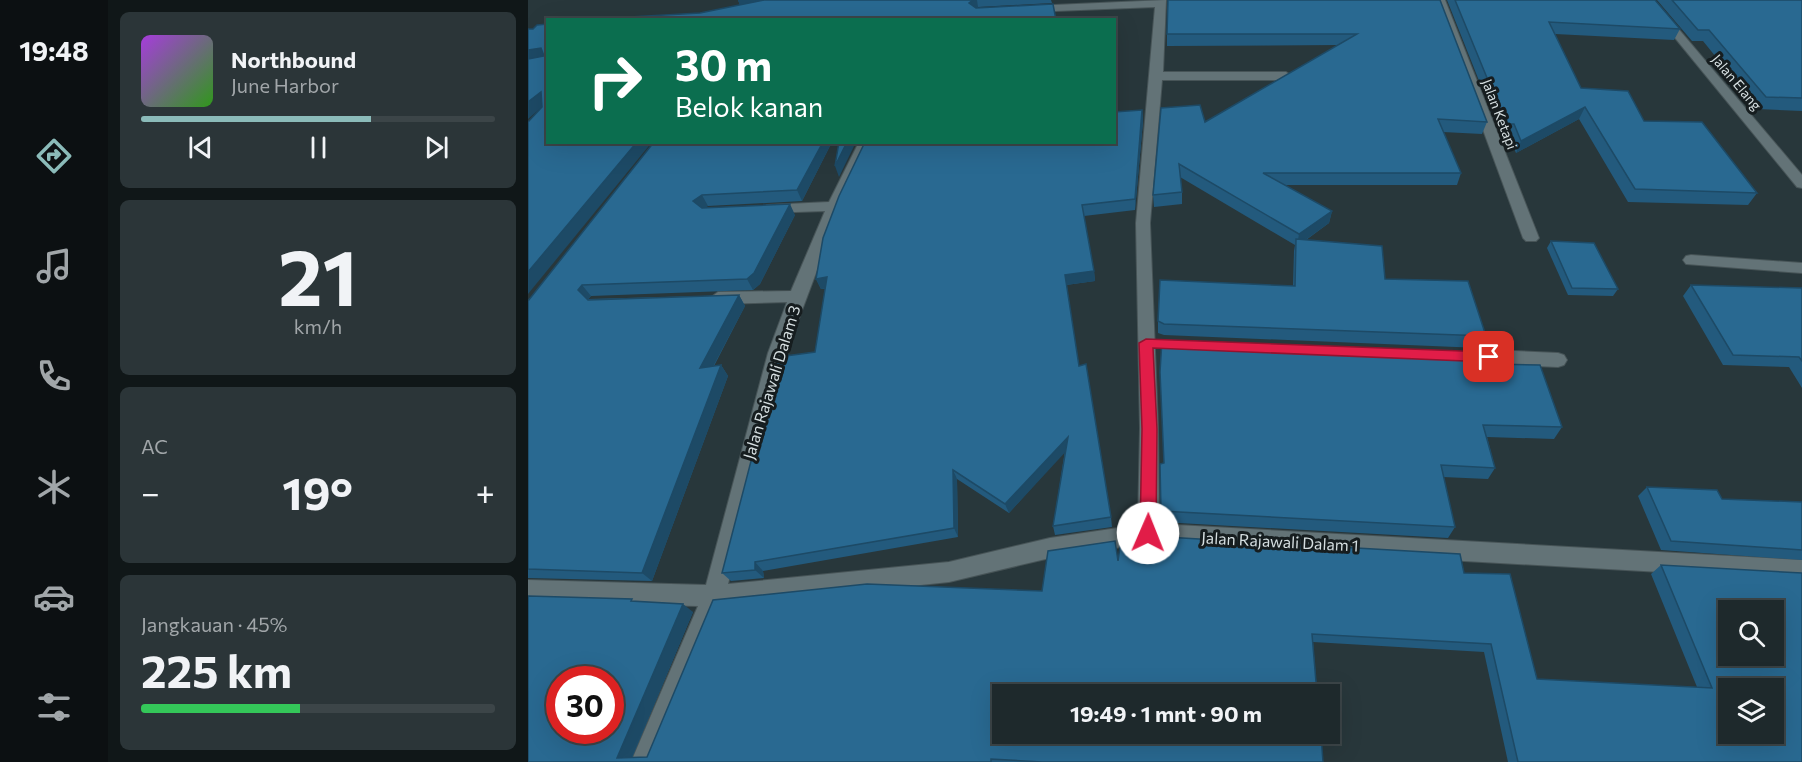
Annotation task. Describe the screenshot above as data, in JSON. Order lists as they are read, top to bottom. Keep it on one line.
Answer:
{"streets":{"street":["Jalan Elang","Jalan Ketapi","Jalan Rajawali Dalam 3","Jalan Rajawali Dalam 1"]},"crossings":[["Jalan Rajawali Dalam 3","Jalan Rajawali Dalam 1"]],"page":{"tabs":"19:48","turn":["30 m","Belok kanan"],"song":["Northbound","June Harbor"],"tile":[["21","km/h"],"AC",["Jangkauan · 45%","225 km"]],"heat":["−","19°","+"],"limit":"30","trip":"19:49 · 1 mnt · 90 m"}}
